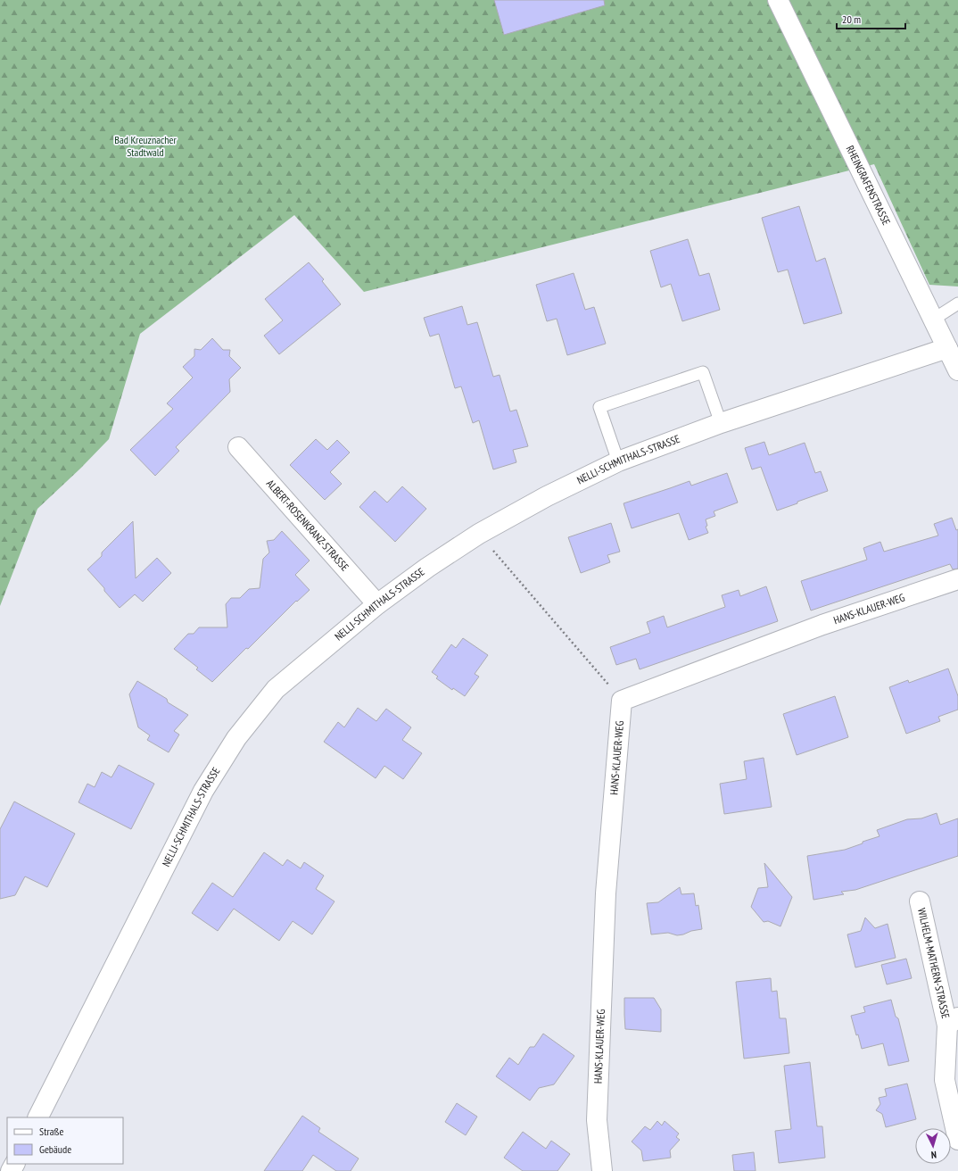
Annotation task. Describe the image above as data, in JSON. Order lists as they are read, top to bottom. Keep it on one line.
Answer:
{"streets":{"street":["RHEINGRAFENSTRASSE","NELLI-SCHMITHALS-STRASSE","ALBERT-ROSENKRANZ-STRASSE","HANS-KLAUER-WEG","WILHELM-MATHERN-STRASSE"]},"crossings":[["RHEINGRAFENSTRASSE","NELLI-SCHMITHALS-STRASSE"],["NELLI-SCHMITHALS-STRASSE","ALBERT-ROSENKRANZ-STRASSE"]],"parks":["Bad Kreuznacher Stadtwald"],"legend":["Straße","Gebäude"],"scale_bar":"20 m","north":"bottom"}
